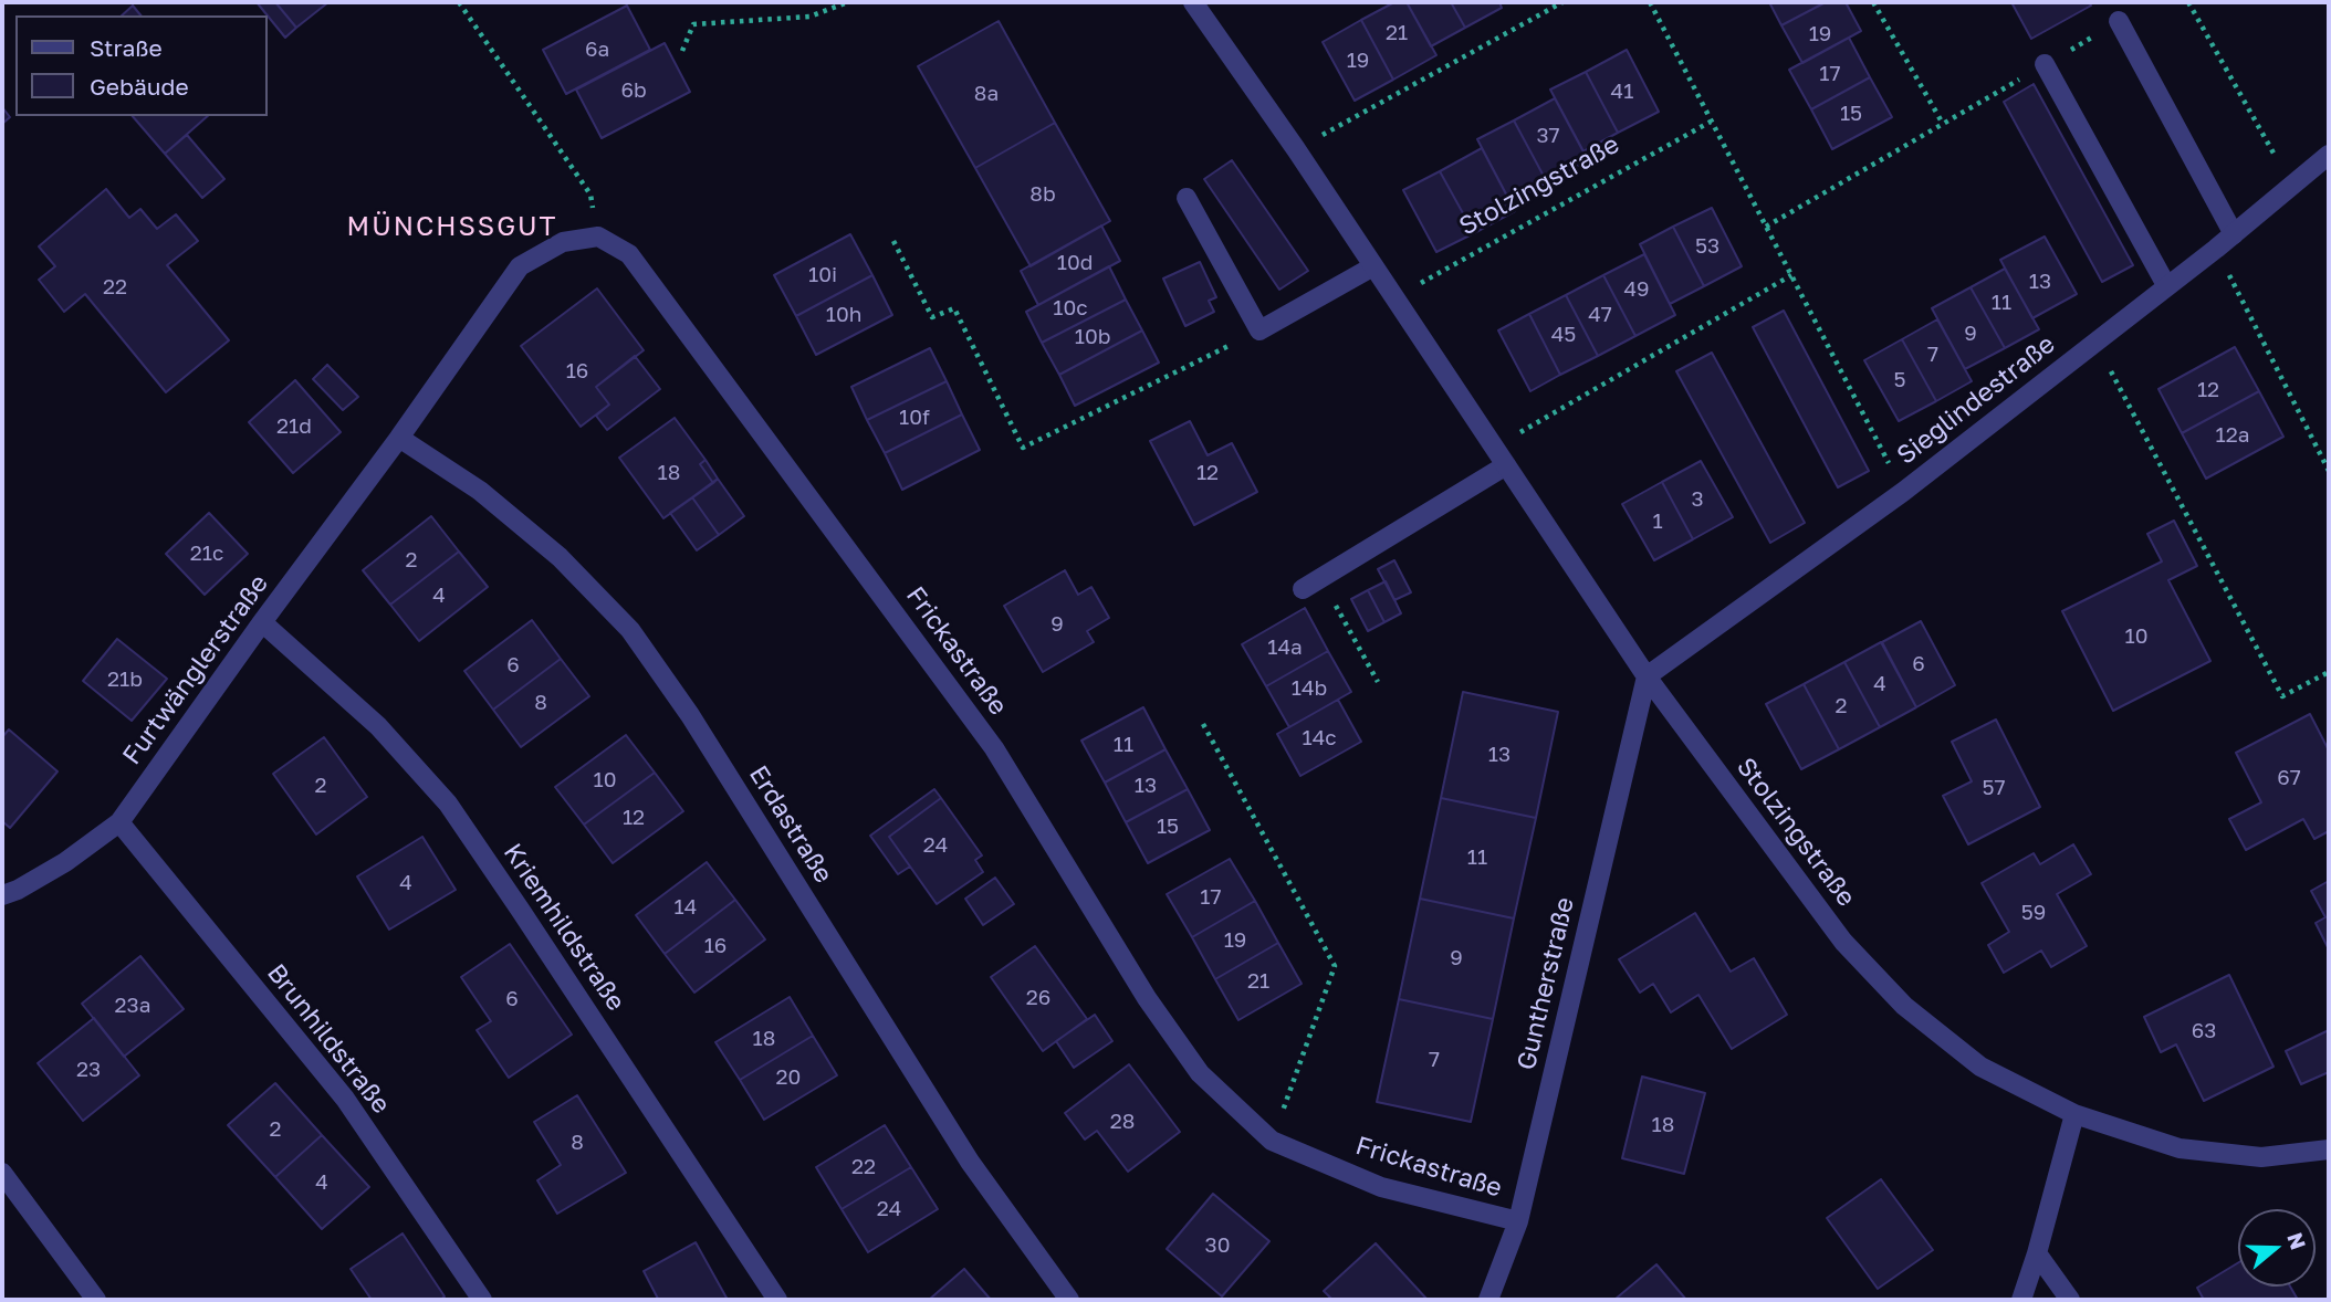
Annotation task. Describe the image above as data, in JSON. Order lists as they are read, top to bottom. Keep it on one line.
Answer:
{"streets":{"street":["Stolzingstraße","Sieglindestraße","Frickastraße","Furtwänglerstraße","Erdastraße","Kriemhildstraße","Guntherstraße","Brunhildstraße"]},"crossings":[["Stolzingstraße","Sieglindestraße"],["Stolzingstraße","Guntherstraße"],["Sieglindestraße","Guntherstraße"],["Frickastraße","Guntherstraße"],["Furtwänglerstraße","Erdastraße"],["Furtwänglerstraße","Kriemhildstraße"],["Furtwänglerstraße","Brunhildstraße"]],"districts":["MÜNCHSSGUT"],"house_numbers":["21","19","6a","19","17","6b","41","8a","15","37","8b","53","10d","10i","13","22","49","11","10c","10h","47","9","45","10b","7","16","5","12","10f","21d","12a","18","12","3","1","21c","2","4","9","10","14a","6","6","21b","4","14b","8","2","14c","11","13","67","10","2","13","57","12","15","24","11","4","17","14","59","19","16","9","21","26","6","23a","63","18","7","23","20","28","18","2","8","22","4","24","30"],"legend":["Straße","Gebäude"],"north":"right"}
